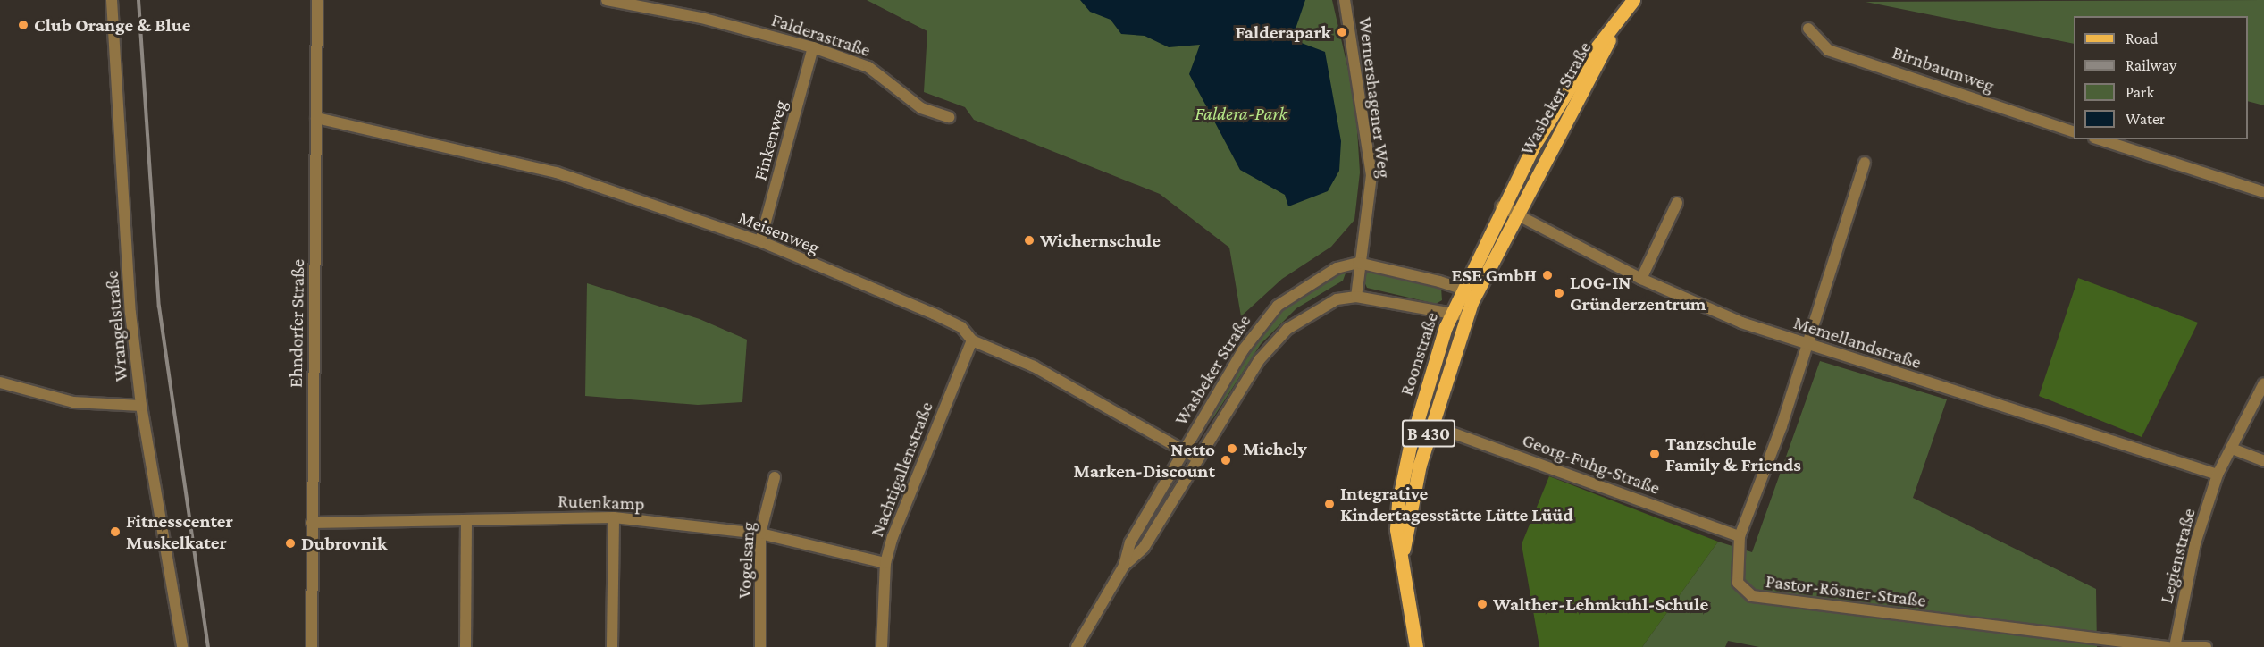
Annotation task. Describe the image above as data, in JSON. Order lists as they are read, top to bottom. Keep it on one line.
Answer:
{"streets":{"main road":["Wasbeker Straße","Roonstraße","B 430"],"street":["Falderastraße","Birnbaumweg","Wernershagener Weg","Finkenweg","Meisenweg","Ehndorfer Straße","Wrangelstraße","Memellandstraße","Georg-Fuhg-Straße","Nachtigallenstraße","Rutenkamp","Legienstraße","Vogelsang","Pastor-Rösner-Straße"]},"crossings":[["Falderastraße","Finkenweg"],["Wernershagener Weg","Wasbeker Straße"],["Wasbeker Straße","Meisenweg"],["Wasbeker Straße","Memellandstraße"],["Wasbeker Straße","Roonstraße"],["Finkenweg","Meisenweg"],["Meisenweg","Ehndorfer Straße"],["Meisenweg","Nachtigallenstraße"],["Ehndorfer Straße","Rutenkamp"],["Memellandstraße","Legienstraße"],["Memellandstraße","Pastor-Rösner-Straße"],["Roonstraße","Georg-Fuhg-Straße"],["Georg-Fuhg-Straße","Pastor-Rösner-Straße"],["Nachtigallenstraße","Rutenkamp"],["Rutenkamp","Vogelsang"]],"parks":["Faldera-Park"],"places":["Club Orange & Blue","Falderapark","Wichernschule","ESE GmbH","LOG-IN Gründerzentrum","Michely","Tanzschule Family & Friends","Netto Marken-Discount","Integrative Kindertagesstätte Lütte Lüüd","Fitnesscenter Muskelkater","Dubrovnik","Walther-Lehmkuhl-Schule"],"legend":["Road","Railway","Park","Water"]}
